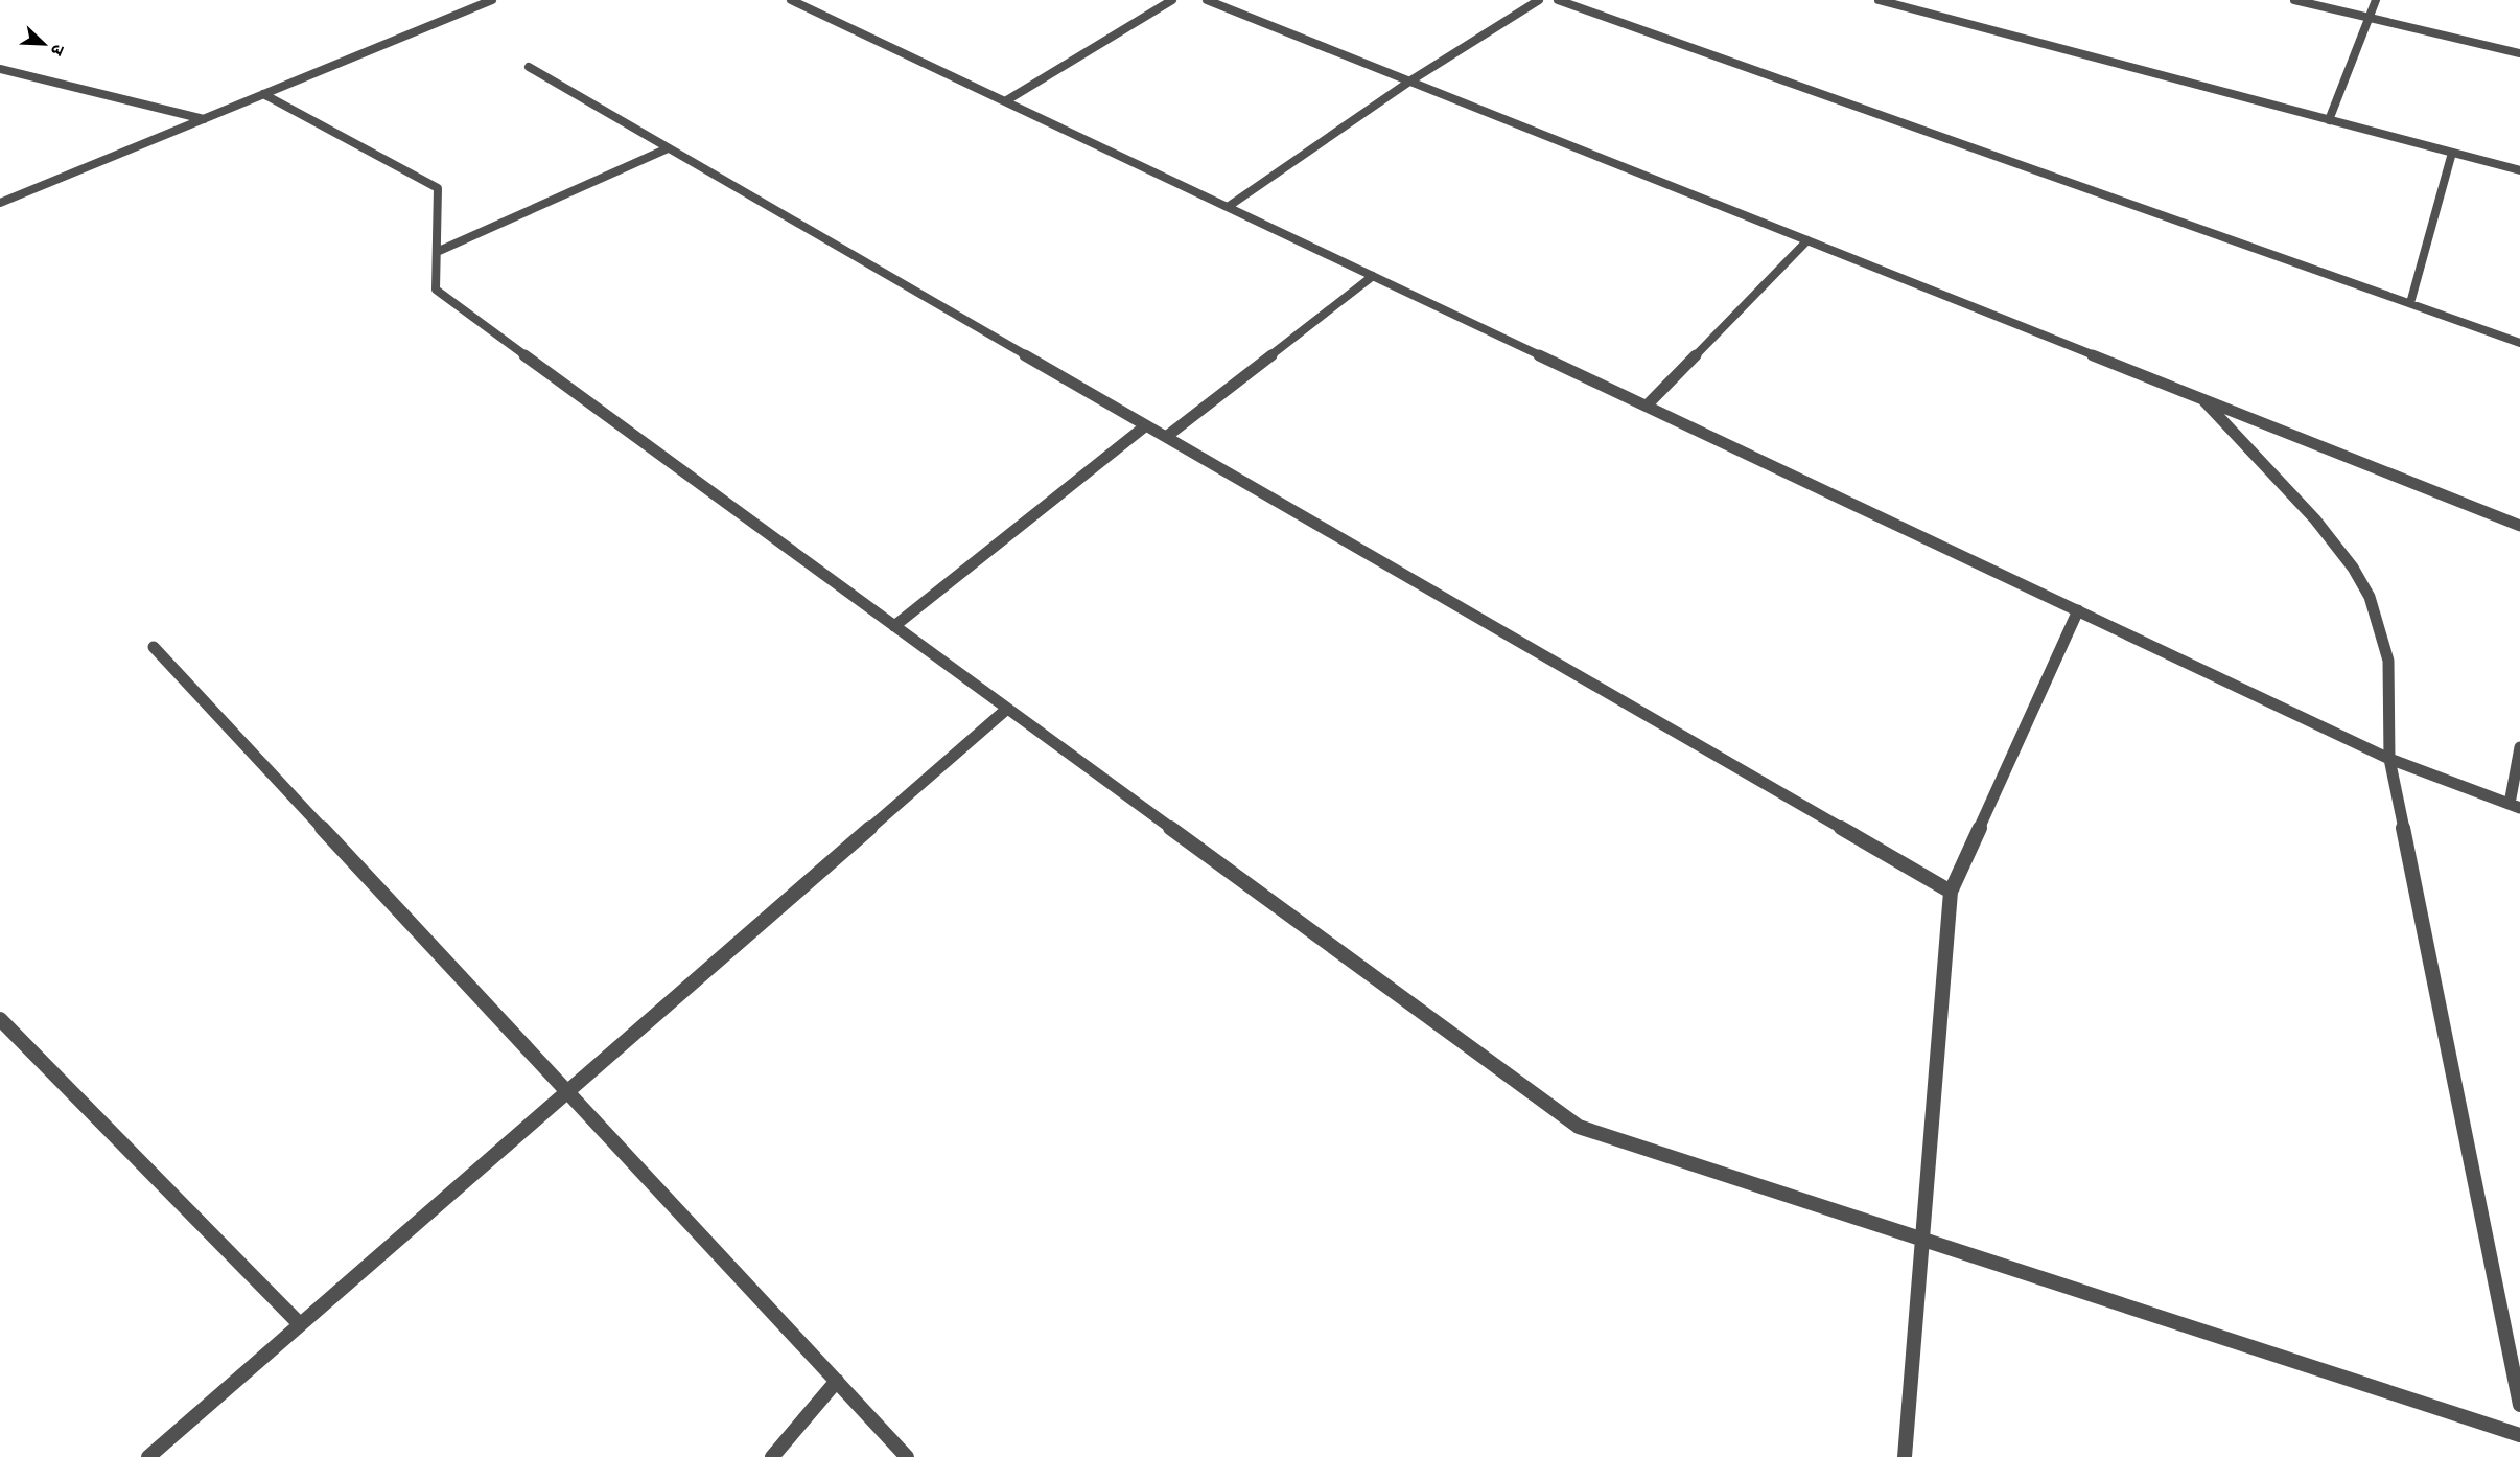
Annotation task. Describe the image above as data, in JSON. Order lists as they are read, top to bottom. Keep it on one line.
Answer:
{"north":"bottom right"}
